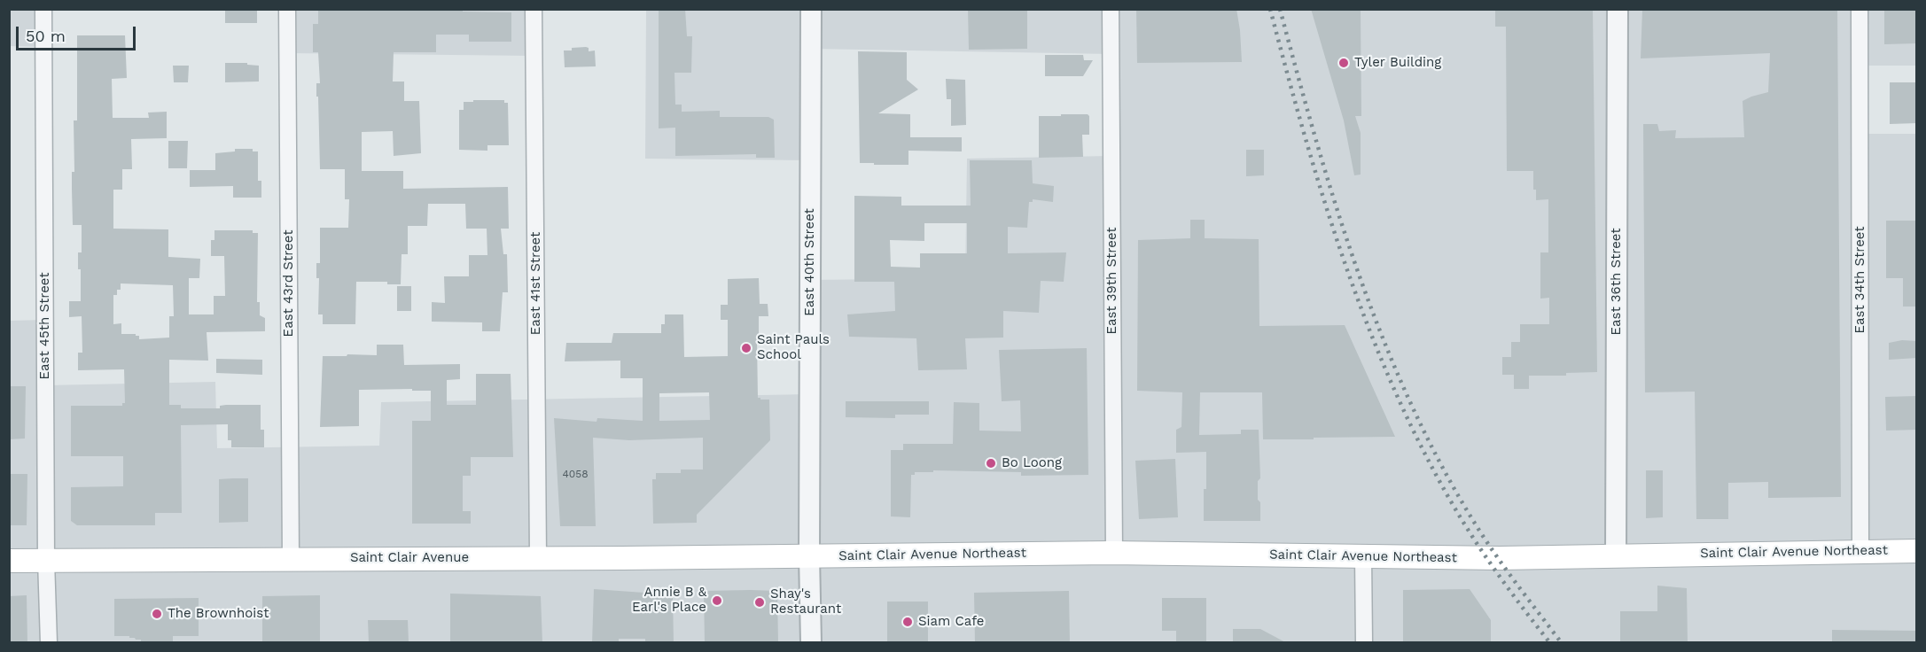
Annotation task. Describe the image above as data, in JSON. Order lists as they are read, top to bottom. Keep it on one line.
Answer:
{"streets":{"main road":["Saint Clair Avenue Northeast","Saint Clair Avenue"],"street":["East 40th Street","East 34th Street","East 39th Street","East 36th Street","East 43rd Street","East 41st Street","East 45th Street"]},"crossings":[["East 40th Street","Saint Clair Avenue Northeast"],["East 40th Street","Saint Clair Avenue"],["East 34th Street","Saint Clair Avenue Northeast"],["East 39th Street","Saint Clair Avenue Northeast"],["East 36th Street","Saint Clair Avenue Northeast"],["East 43rd Street","Saint Clair Avenue"],["East 41st Street","Saint Clair Avenue"],["East 45th Street","Saint Clair Avenue"],["Saint Clair Avenue Northeast","Saint Clair Avenue"]],"places":["Tyler Building","Saint Pauls School","Bo Loong","Annie B & Earl's Place","Shay's Restaurant","The Brownhoist","Siam Cafe"],"house_numbers":["4058"],"scale_bar":"50 m"}
